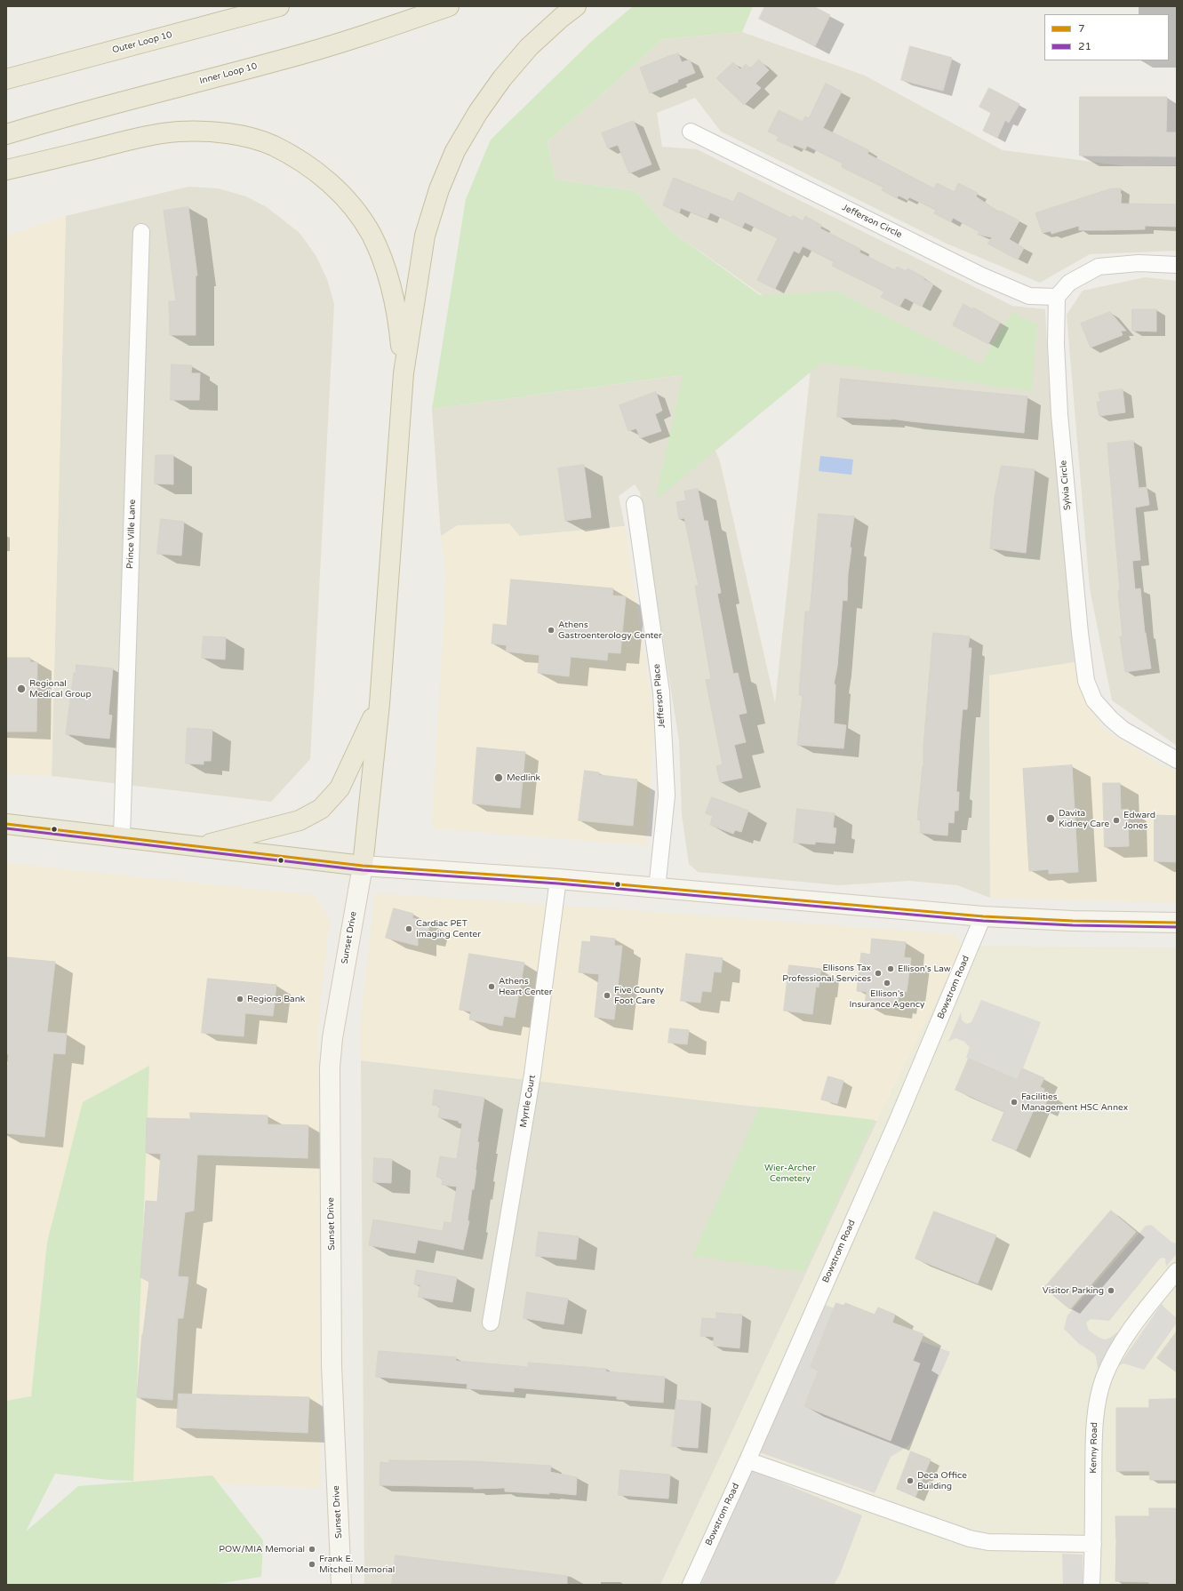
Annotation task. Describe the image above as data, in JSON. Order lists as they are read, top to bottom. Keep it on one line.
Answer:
{"streets":{"highway":["Outer Loop 10","Inner Loop 10"],"main road":["Sunset Drive"],"street":["Jefferson Circle","Sylvia Circle","Prince Ville Lane","Jefferson Place","Bowstrom Road","Myrtle Court","Kenny Road"]},"crossings":[["Jefferson Circle","Sylvia Circle"]],"parks":["Wier-Archer Cemetery"],"places":["Athens Gastroenterology Center","Regional Medical Group","Medlink","Davita Kidney Care","Edward Jones","Cardiac PET Imaging Center","Ellison's Law","Ellisons Tax Professional Services","Ellison's Insurance Agency","Athens Heart Center","Five County Foot Care","Regions Bank","Facilities Management HSC Annex","Visitor Parking","Deca Office Building","POW/MIA Memorial","Frank E. Mitchell Memorial"],"lines":["transit line 7","transit line 21"],"legend":["7","21"]}
